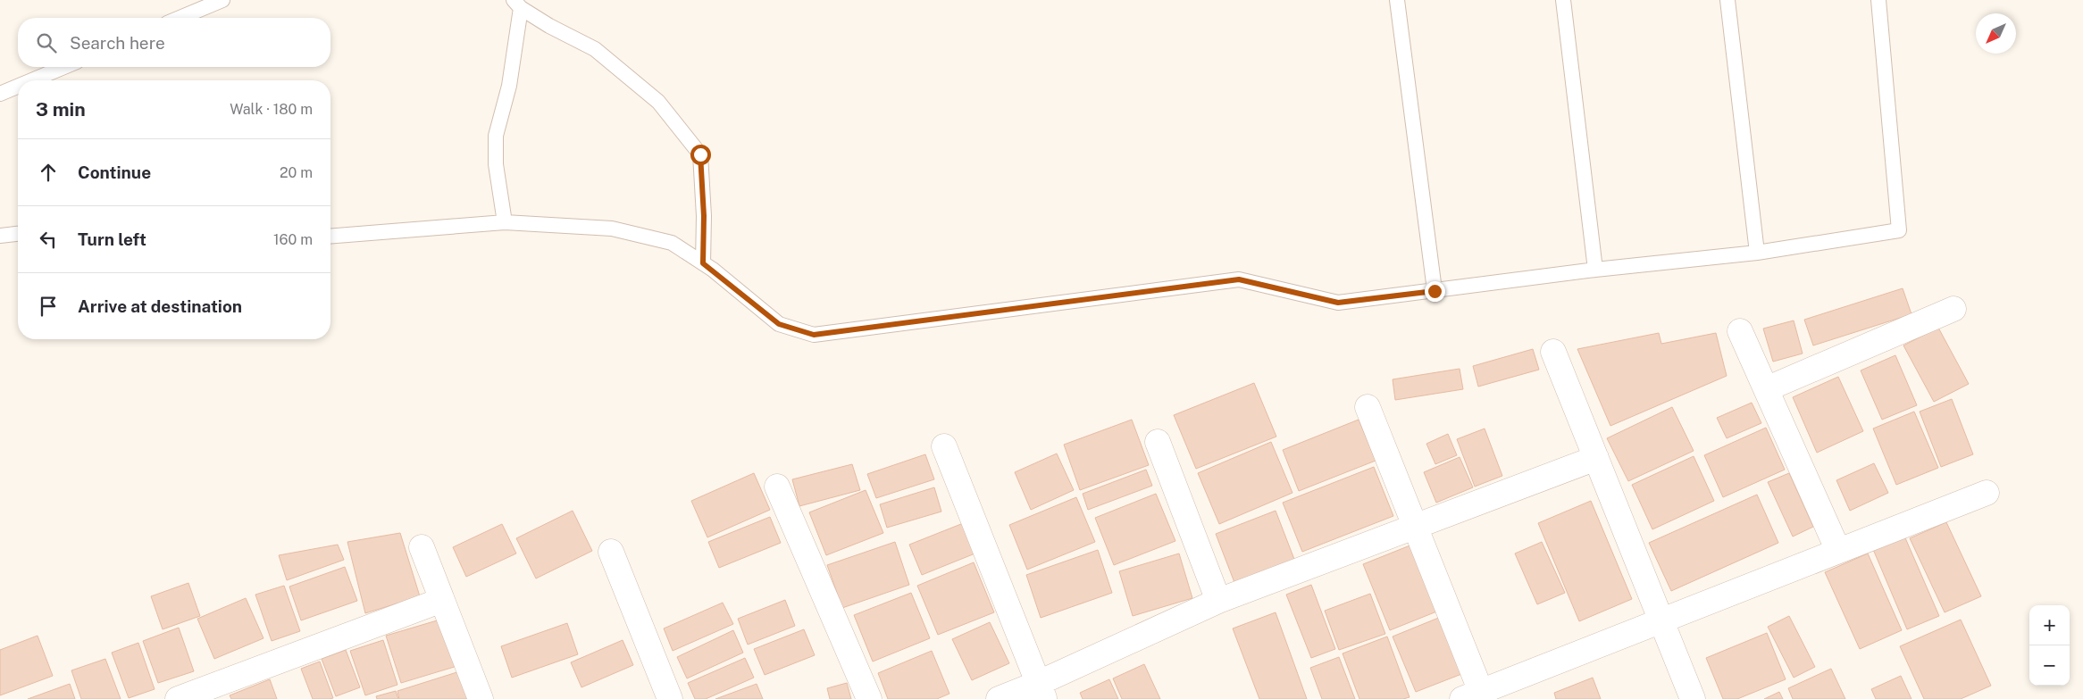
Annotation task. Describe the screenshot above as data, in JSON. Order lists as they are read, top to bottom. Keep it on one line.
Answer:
{"north":"bottom left","page":{"search":"Search here","heading":["3 min","Walk · 180 m"],"list":[["Continue","20 m"],["Turn left","160 m"],"Arrive at destination"],"map_buttons":["+","−"]}}
